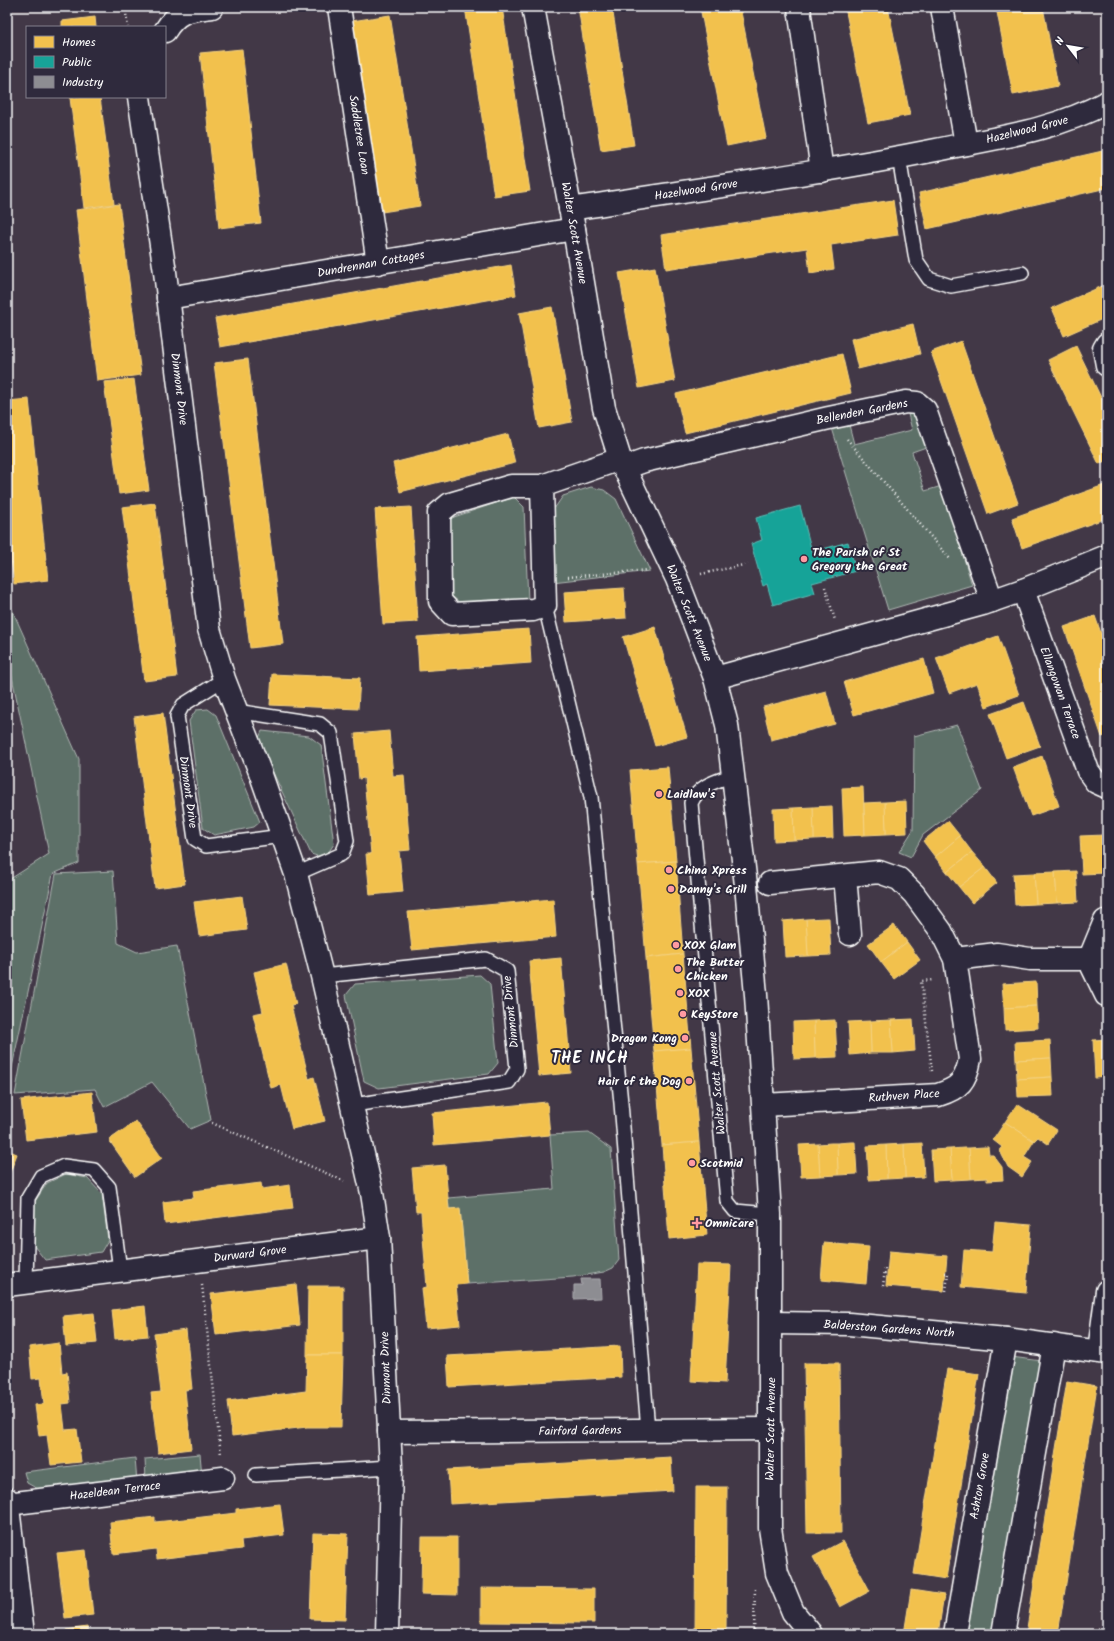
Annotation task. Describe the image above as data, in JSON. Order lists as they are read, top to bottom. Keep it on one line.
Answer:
{"streets":{"street":["Hazelwood Grove","Saddletree Loan","Walter Scott Avenue","Dundrennan Cottages","Dinmont Drive","Bellenden Gardens","Ellangowan Terrace","Ruthven Place","Durward Grove","Balderston Gardens North","Fairford Gardens","Ashton Grove","Hazeldean Terrace"]},"crossings":[["Hazelwood Grove","Walter Scott Avenue"],["Hazelwood Grove","Dundrennan Cottages"],["Saddletree Loan","Dundrennan Cottages"],["Walter Scott Avenue","Dundrennan Cottages"],["Walter Scott Avenue","Bellenden Gardens"],["Walter Scott Avenue","Ruthven Place"],["Walter Scott Avenue","Balderston Gardens North"],["Walter Scott Avenue","Fairford Gardens"],["Dundrennan Cottages","Dinmont Drive"],["Dinmont Drive","Durward Grove"],["Dinmont Drive","Fairford Gardens"],["Balderston Gardens North","Ashton Grove"]],"districts":["THE INCH"],"places":{"other":["The Parish of St Gregory the Great","Laidlaw's","China Xpress","Danny's Grill","XOX Glam","The Butter Chicken","XOX","KeyStore","Dragon Kong","Hair of the Dog","Scotmid"],"health":["Omnicare"]},"legend":["Homes","Public","Industry"],"north":"top left"}
